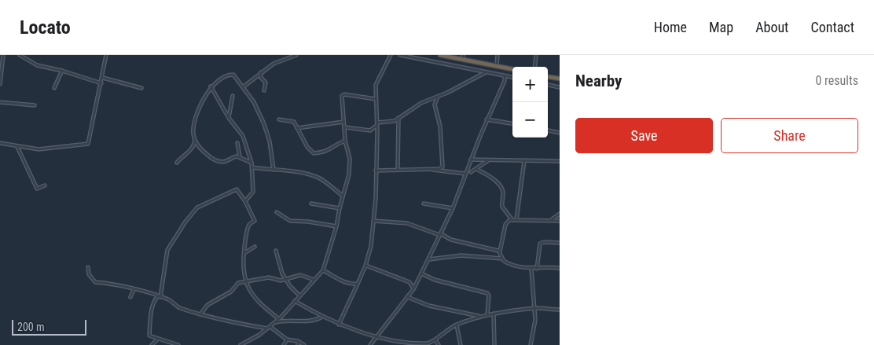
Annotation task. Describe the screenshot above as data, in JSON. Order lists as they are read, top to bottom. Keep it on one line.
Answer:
{"scale_bar":"200 m","page":{"header":"Locato","nav":["Home","Map","About","Contact"],"heading":["Nearby","0 results"],"map_buttons":["+","−"],"buttons":["Save","Share"],"scale":"200 m"}}
